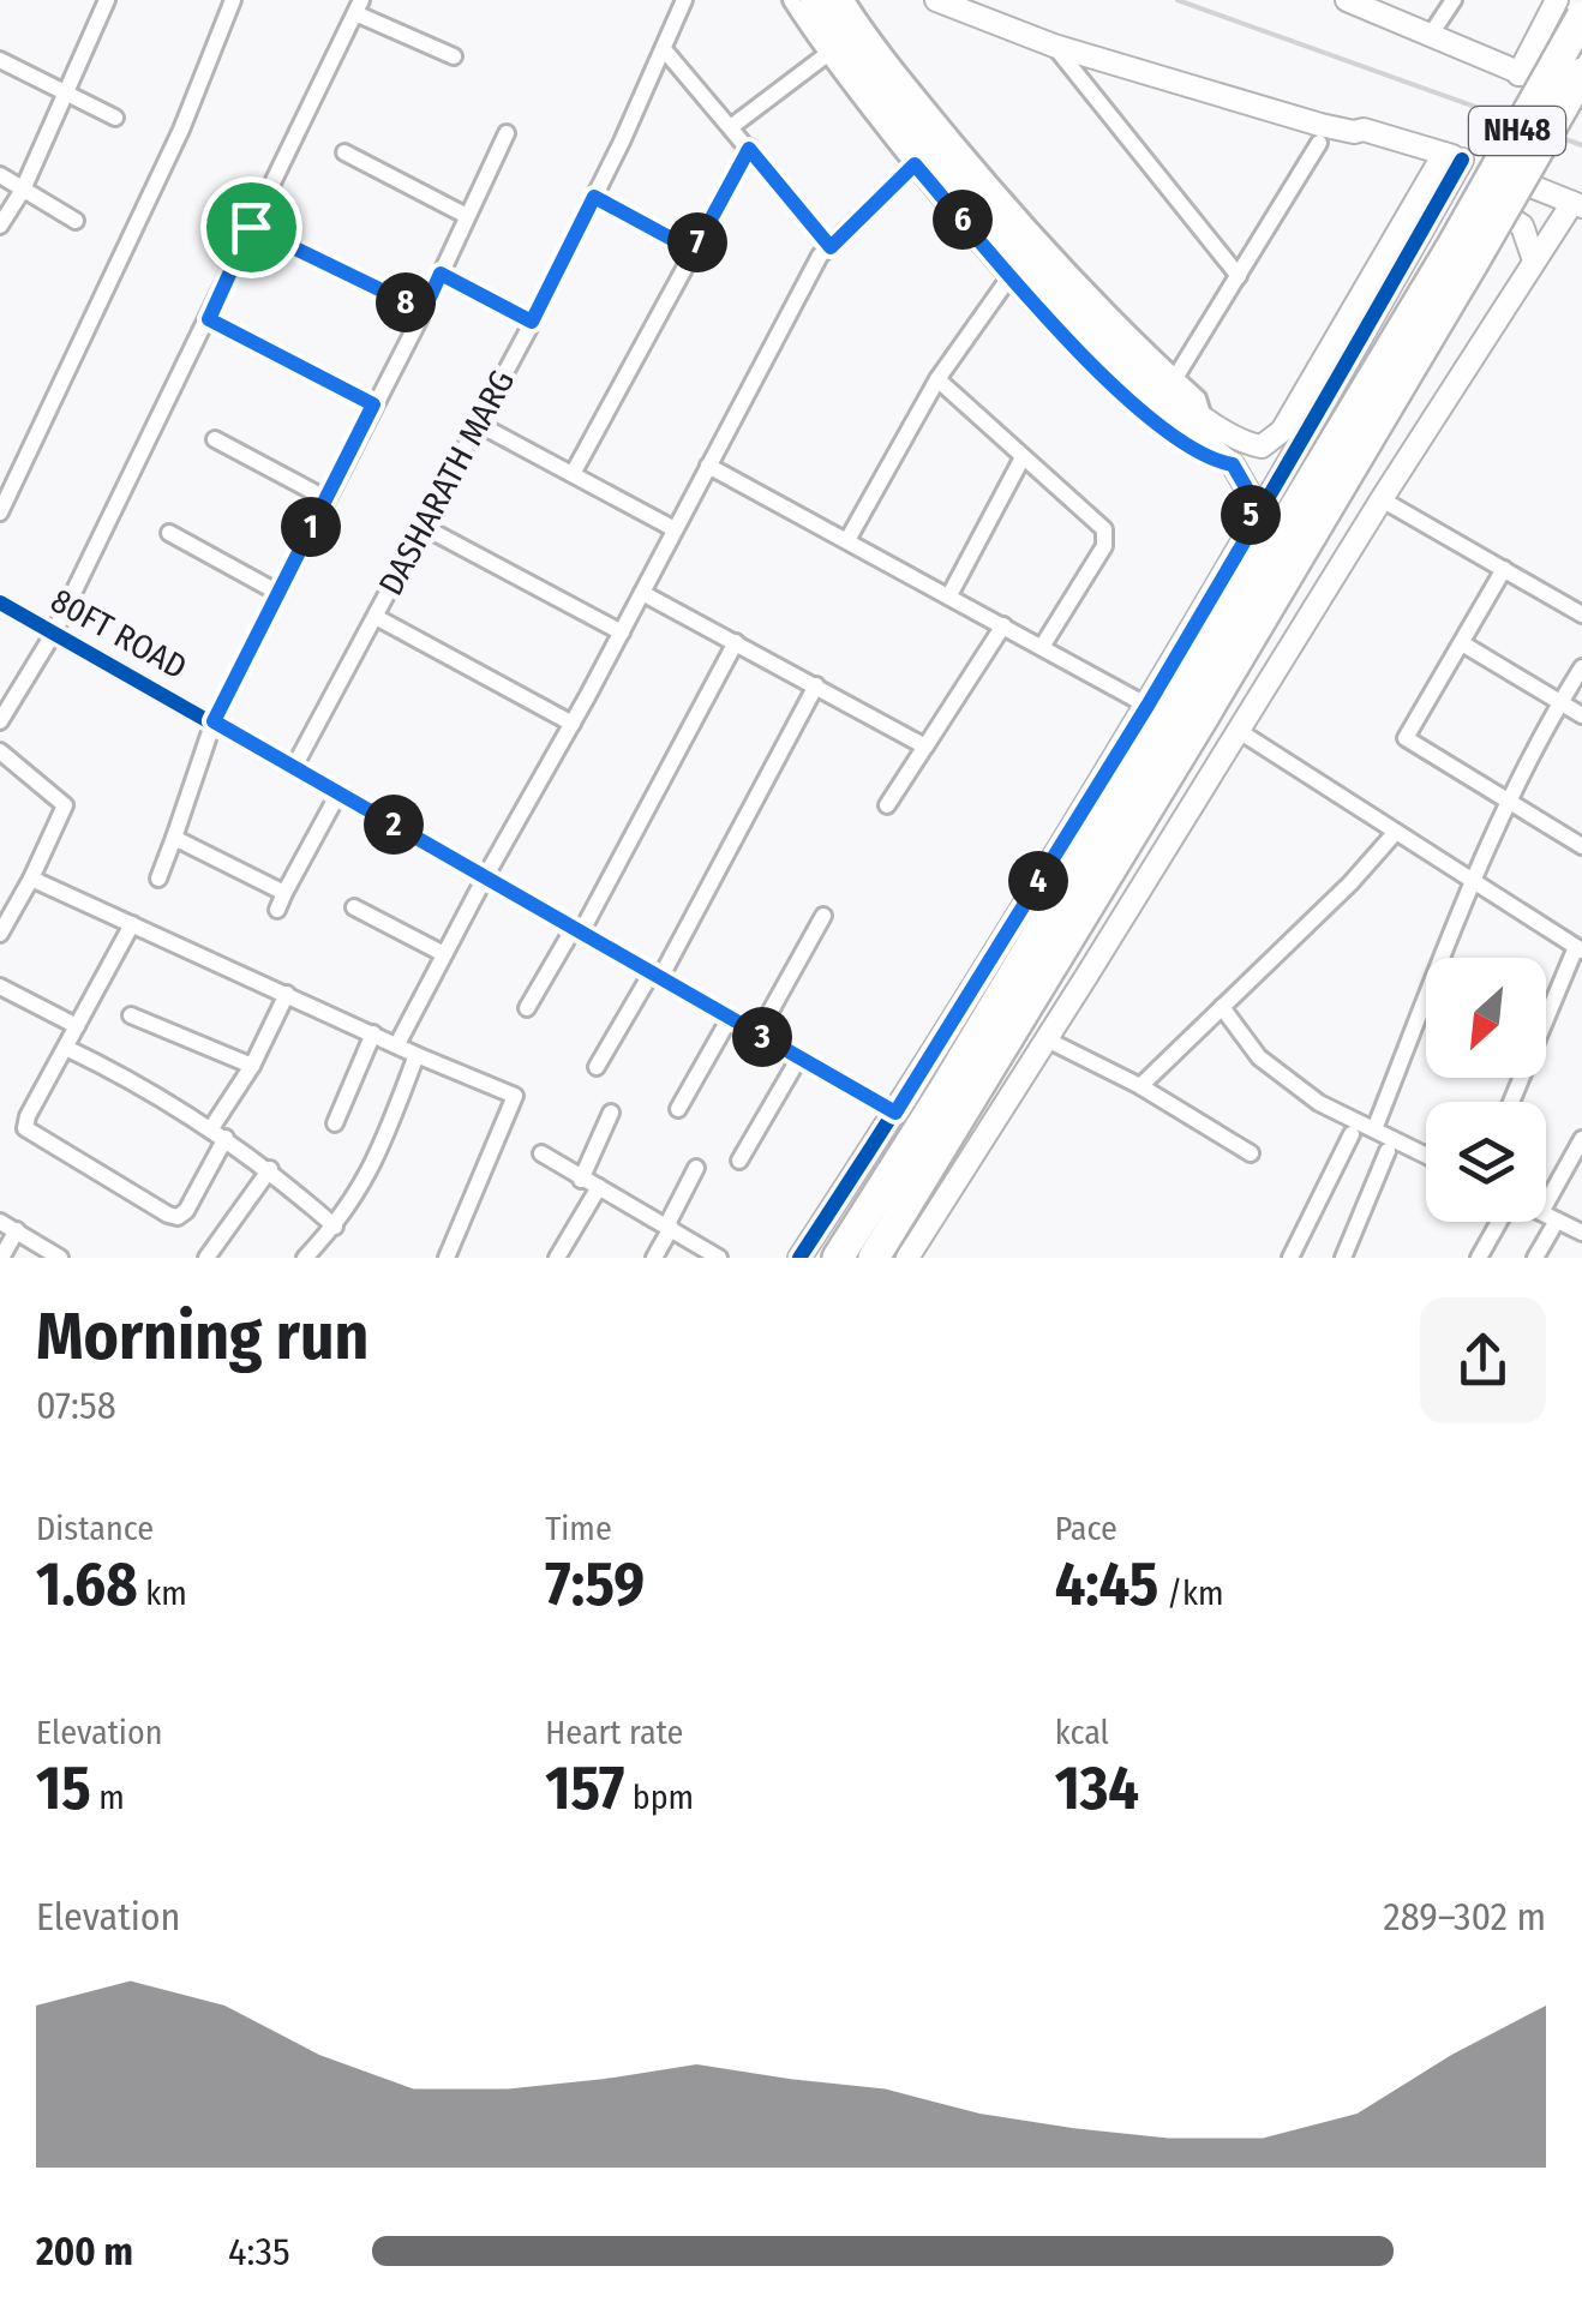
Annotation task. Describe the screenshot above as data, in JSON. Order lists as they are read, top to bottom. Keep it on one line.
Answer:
{"streets":{"highway":["NH48"],"street":["DASHARATH MARG","80FT ROAD"]},"crossings":[["DASHARATH MARG","80FT ROAD"]],"north":"bottom left","page":{"pins":["6","7","8","5","1","2","4","3"],"heading":["Morning run","07:58"],"stats":[["Distance","1.68 km"],["Time","7:59"],["Pace","4:45 /km"],["Elevation","15 m"],["Heart rate","157 bpm"],["kcal","134"]],"chart":["Elevation","289–302 m"],"list":[{"name":"200 m","note":"4:35"}]}}
